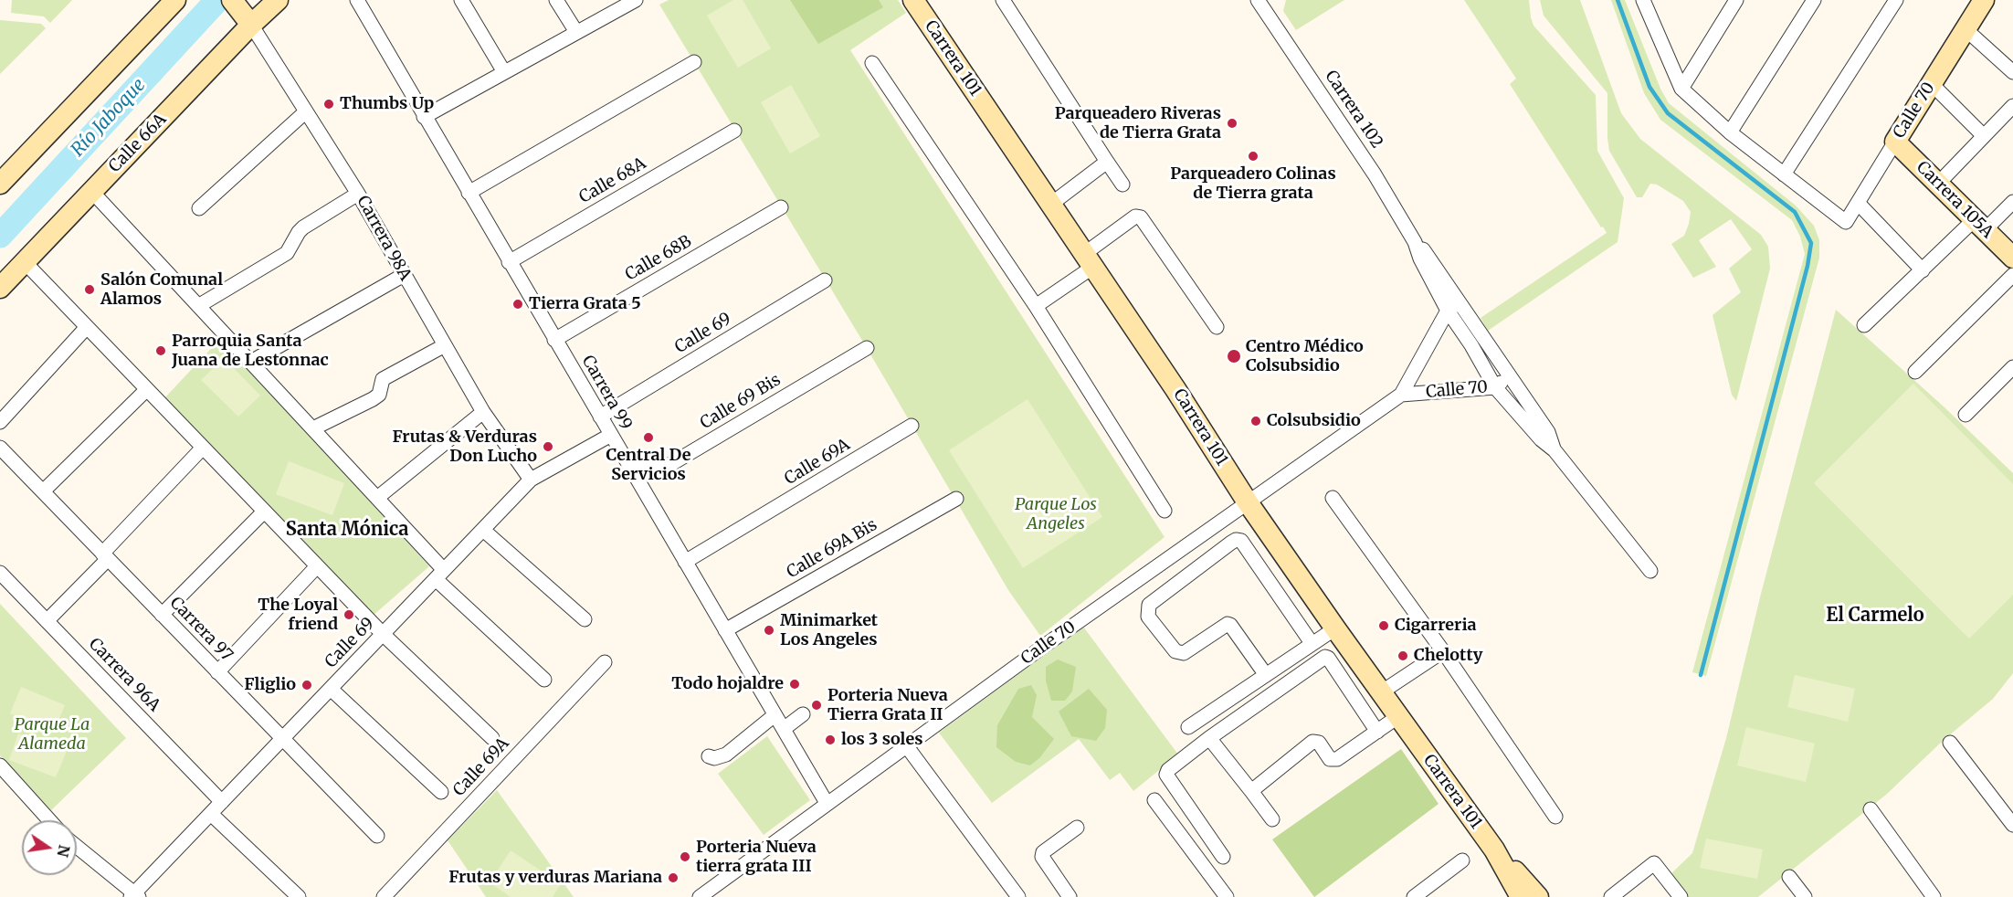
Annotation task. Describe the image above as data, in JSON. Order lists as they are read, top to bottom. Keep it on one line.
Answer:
{"streets":{"street":["Carrera 101","Carrera 102","Calle 70","Calle 66A","Calle 68A","Carrera 105A","Carrera 98A","Calle 68B","Calle 69","Carrera 99","Calle 69 Bis","Calle 69A","Calle 69A Bis","Carrera 97","Carrera 96A"]},"crossings":[["Carrera 101","Calle 70"],["Carrera 102","Calle 70"],["Calle 70","Carrera 105A"],["Calle 70","Carrera 99"],["Calle 66A","Carrera 98A"],["Calle 68A","Carrera 99"],["Carrera 98A","Calle 69"],["Calle 68B","Carrera 99"],["Calle 69","Carrera 99"],["Calle 69","Carrera 97"],["Calle 69","Carrera 96A"],["Carrera 99","Calle 69 Bis"],["Carrera 99","Calle 69A"],["Carrera 99","Calle 69A Bis"]],"districts":["Santa Mónica","El Carmelo"],"water":["Río Jaboque"],"parks":["Parque Los Angeles","Parque La Alameda"],"places":["Thumbs Up","Parqueadero Riveras de Tierra Grata","Parqueadero Colinas de Tierra grata","Salón Comunal Alamos","Tierra Grata 5","Parroquia Santa Juana de Lestonnac","Centro Médico Colsubsidio","Colsubsidio","Central De Servicios","Frutas & Verduras Don Lucho","The Loyal friend","Cigarreria","Minimarket Los Angeles","Chelotty","Todo hojaldre","Fliglio","Porteria Nueva Tierra Grata II","los 3 soles","Porteria Nueva tierra grata III","Frutas y verduras Mariana"],"north":"right"}
